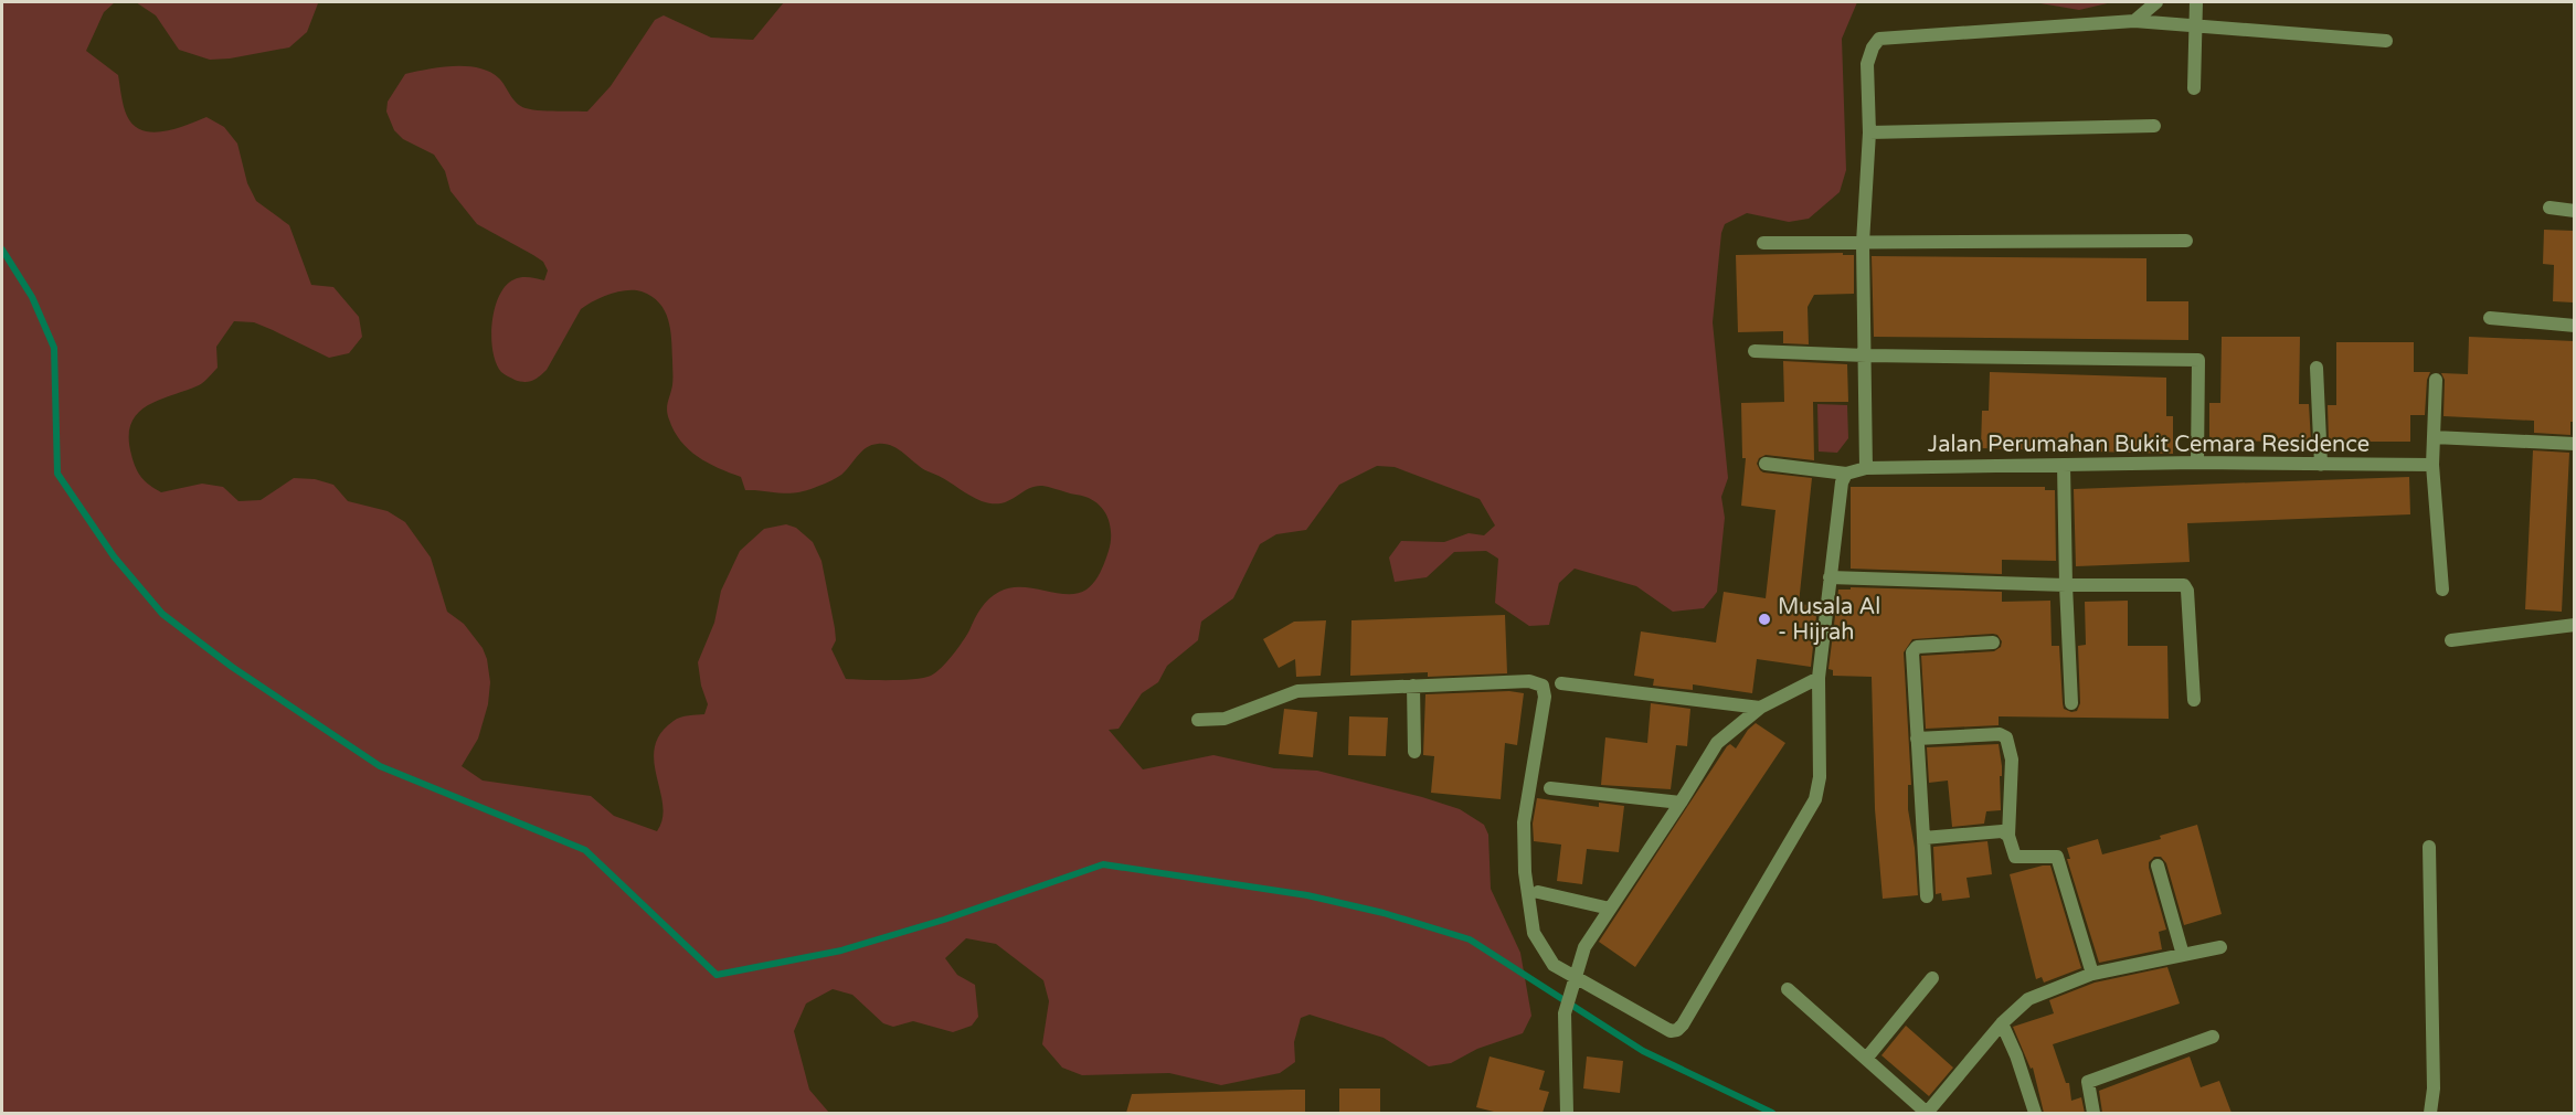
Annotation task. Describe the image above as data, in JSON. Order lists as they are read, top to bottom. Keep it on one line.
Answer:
{"streets":{"street":["Jalan Perumahan Bukit Cemara Residence"]},"places":["Musala Al - Hijrah"]}
